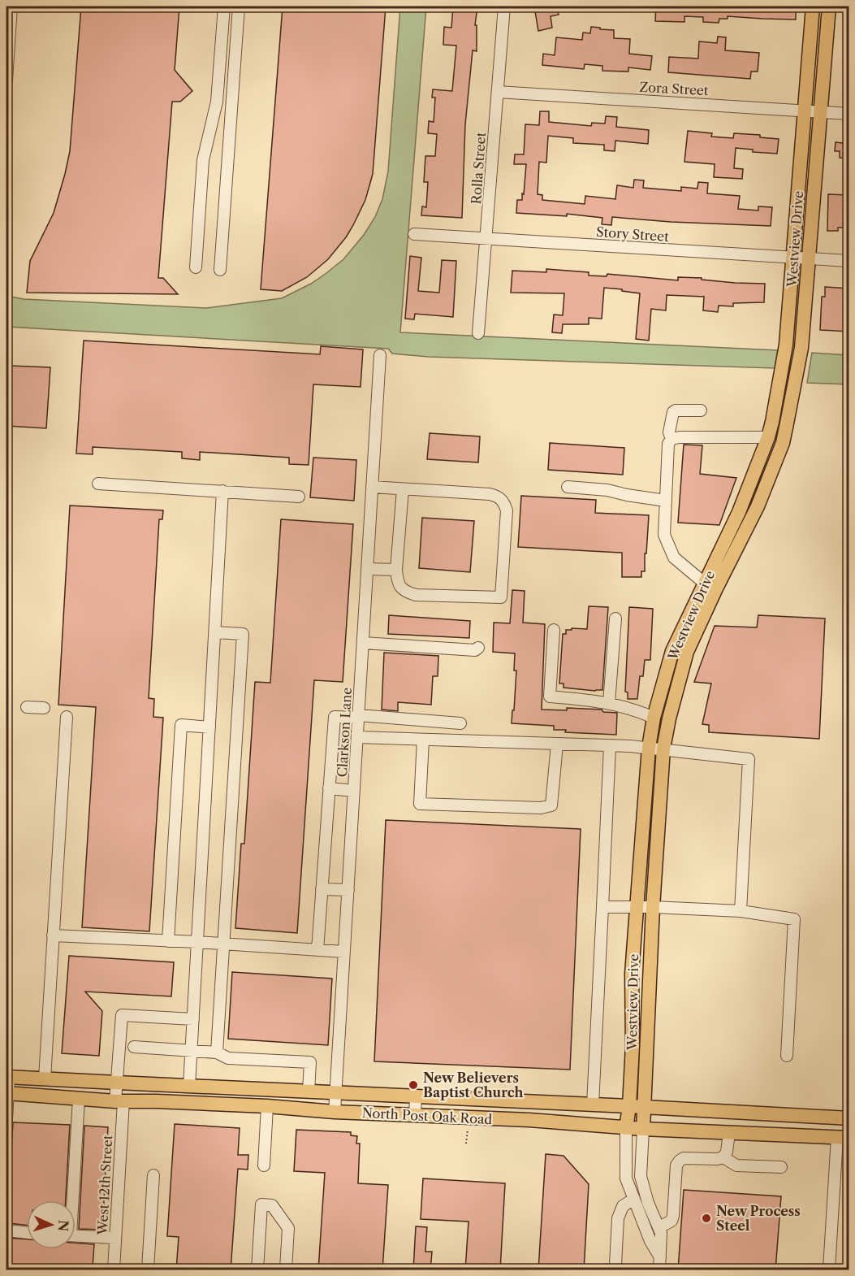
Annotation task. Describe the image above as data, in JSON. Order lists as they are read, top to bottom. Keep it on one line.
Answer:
{"streets":{"main road":["Westview Drive","North Post Oak Road"],"street":["Zora Street","Rolla Street","Story Street","Clarkson Lane","West 12th Street"]},"crossings":[["Zora Street","Rolla Street"],["Zora Street","Westview Drive"],["Rolla Street","Story Street"],["Story Street","Westview Drive"],["Westview Drive","North Post Oak Road"],["Clarkson Lane","North Post Oak Road"],["North Post Oak Road","West 12th Street"]],"places":["New Believers Baptist Church","New Process Steel"],"north":"right"}
